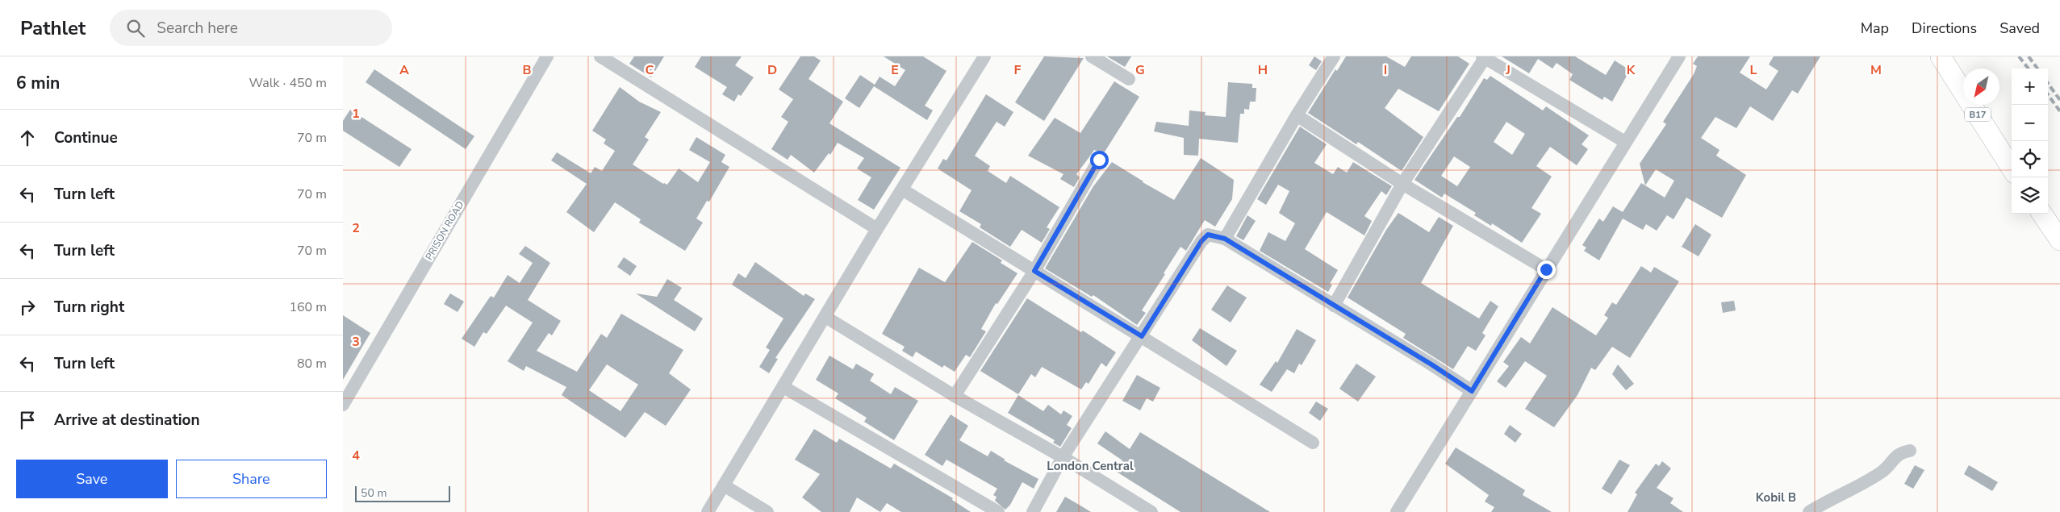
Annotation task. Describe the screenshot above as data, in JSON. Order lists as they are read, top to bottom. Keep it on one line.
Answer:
{"streets":{"main road":["B17"],"street":["PRISON ROAD"]},"districts":["London Central","Kobil B"],"scale_bar":"50 m","north":"bottom left","page":{"header":"Pathlet","search":"Search here","nav":["Map","Directions","Saved"],"heading":["6 min","Walk · 450 m"],"map_buttons":["+","−"],"list":[["Continue","70 m"],["Turn left","70 m"],["Turn left","70 m"],["Turn right","160 m"],["Turn left","80 m"],"Arrive at destination"],"buttons":["Save","Share"],"scale":"50 m"},"grid":{"columns":["A","B","C","D","E","F","G","H","I","J","K","L","M"],"rows":["1","2","3","4"]}}
